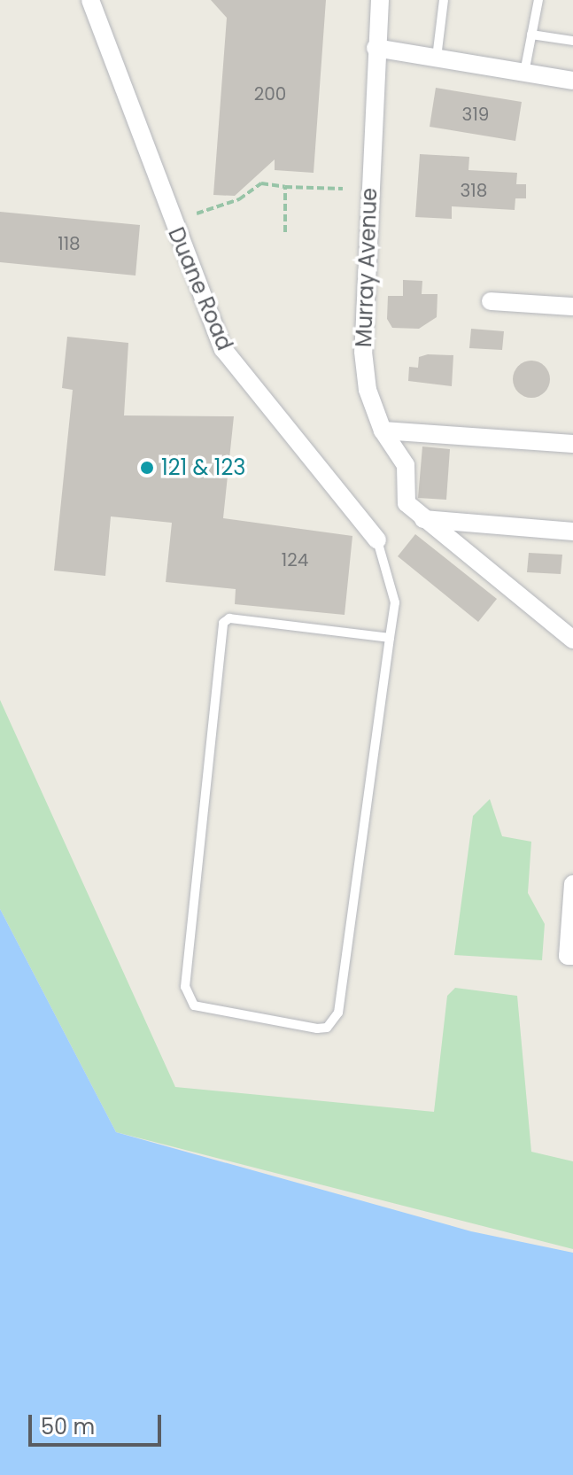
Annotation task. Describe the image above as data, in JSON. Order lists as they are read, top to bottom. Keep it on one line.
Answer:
{"streets":{"street":["Murray Avenue","Duane Road"]},"places":["121 & 123"],"house_numbers":["200","319","318","118","124"],"scale_bar":"50 m"}
